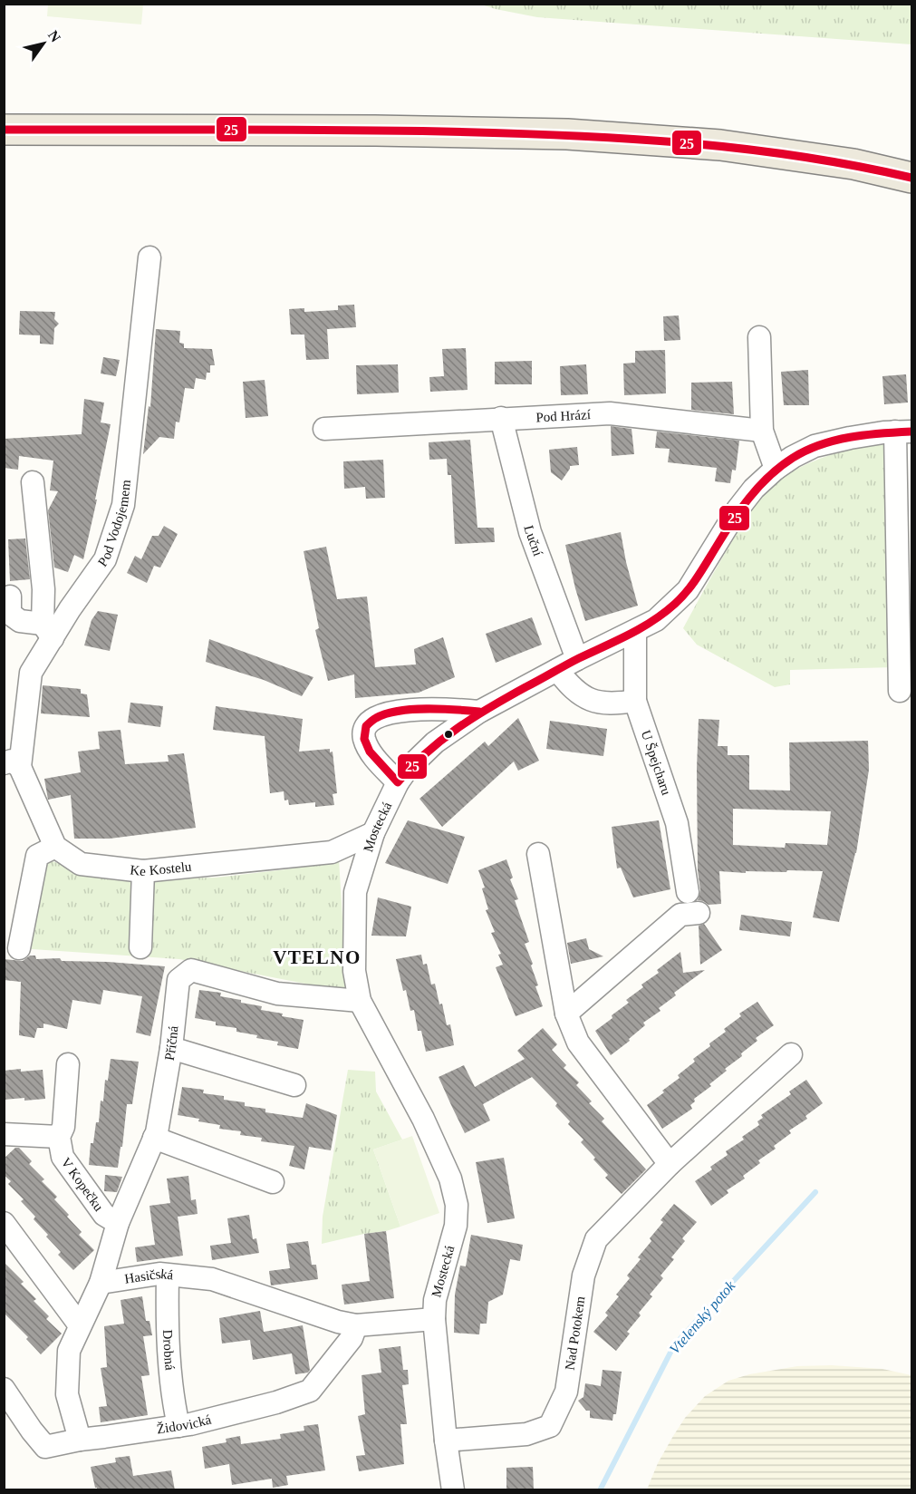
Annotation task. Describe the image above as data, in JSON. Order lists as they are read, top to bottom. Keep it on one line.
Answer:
{"streets":{"street":["Pod Hrází","Pod Vodojemem","Luční","U Špejcharu","Mostecká","Ke Kostelu","Příčná","V Kopečku","Hasičská","Nad Potokem","Drobná","Židovická"]},"crossings":[["Pod Hrází","Luční"],["Luční","Mostecká"],["U Špejcharu","Mostecká"],["Mostecká","Ke Kostelu"],["Mostecká","Příčná"],["Mostecká","Hasičská"],["Mostecká","Nad Potokem"],["Příčná","V Kopečku"],["Příčná","Hasičská"],["Hasičská","Drobná"],["Hasičská","Židovická"],["Drobná","Židovická"]],"districts":["VTELNO"],"water":["Vtelenský potok"],"lines":["transit line 25"],"north":"top right"}
